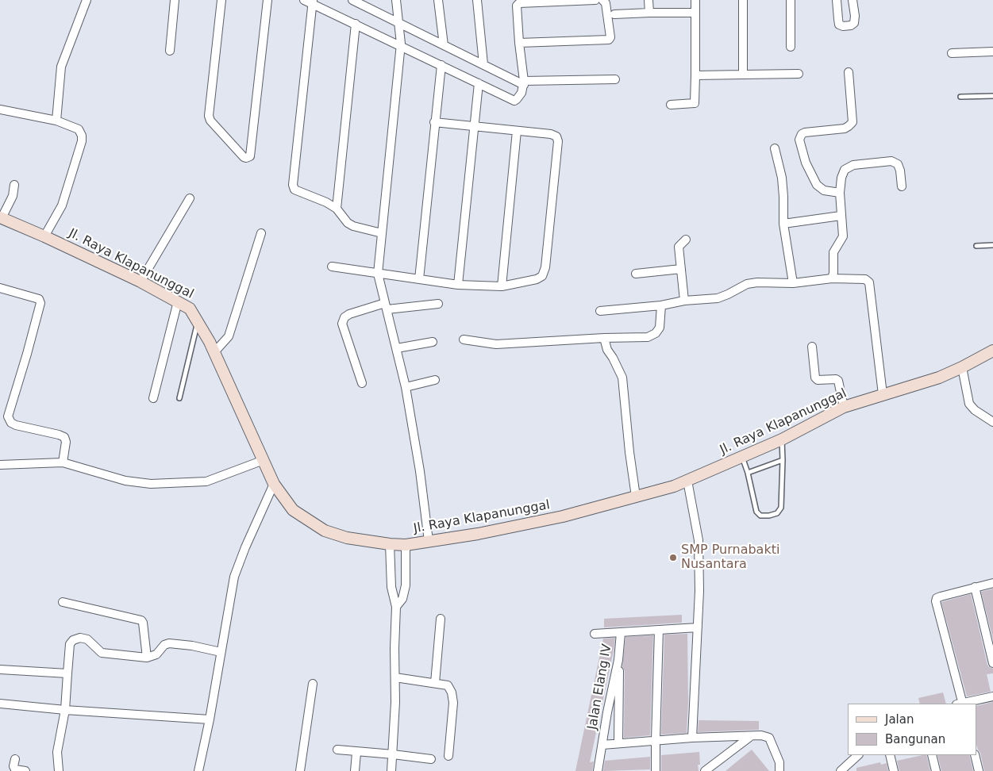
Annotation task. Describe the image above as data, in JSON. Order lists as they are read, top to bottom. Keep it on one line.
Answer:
{"streets":{"street":["Jl. Raya Klapanunggal","Jalan Elang IV"]},"places":["SMP Purnabakti Nusantara"],"legend":["Jalan","Bangunan"]}
